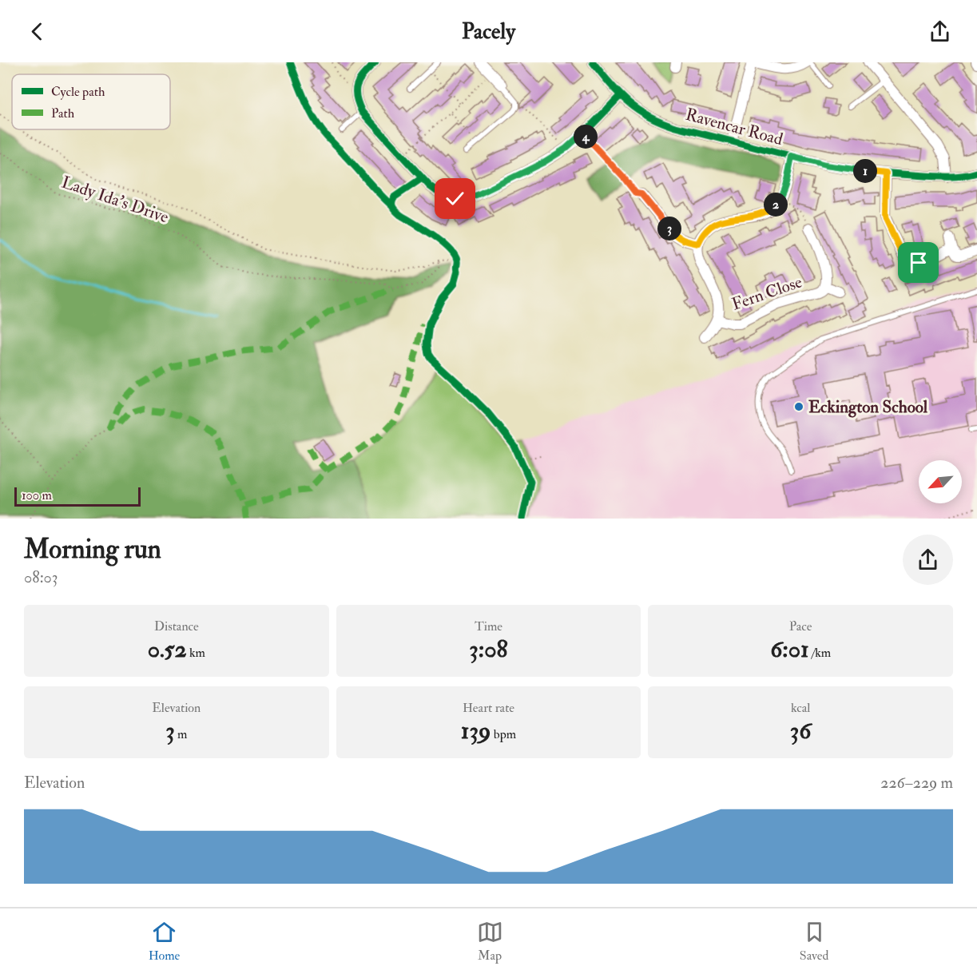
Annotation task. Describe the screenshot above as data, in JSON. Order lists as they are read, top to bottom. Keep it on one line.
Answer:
{"streets":{"street":["Ravencar Road","Fern Close"],"path":["Lady Ida's Drive"]},"places":["Eckington School"],"legend":["Cycle path","Path"],"scale_bar":"100 m","north":"bottom left","page":{"header":"Pacely","pins":["4","1","2","3"],"scale":"100 m","heading":["Morning run","08:03"],"stats":[["Distance","0.52 km"],["Time","3:08"],["Pace","6:01 /km"],["Elevation","3 m"],["Heart rate","139 bpm"],["kcal","36"]],"chart":["Elevation","226–229 m"],"tabs":["Home","Map","Saved"]}}
